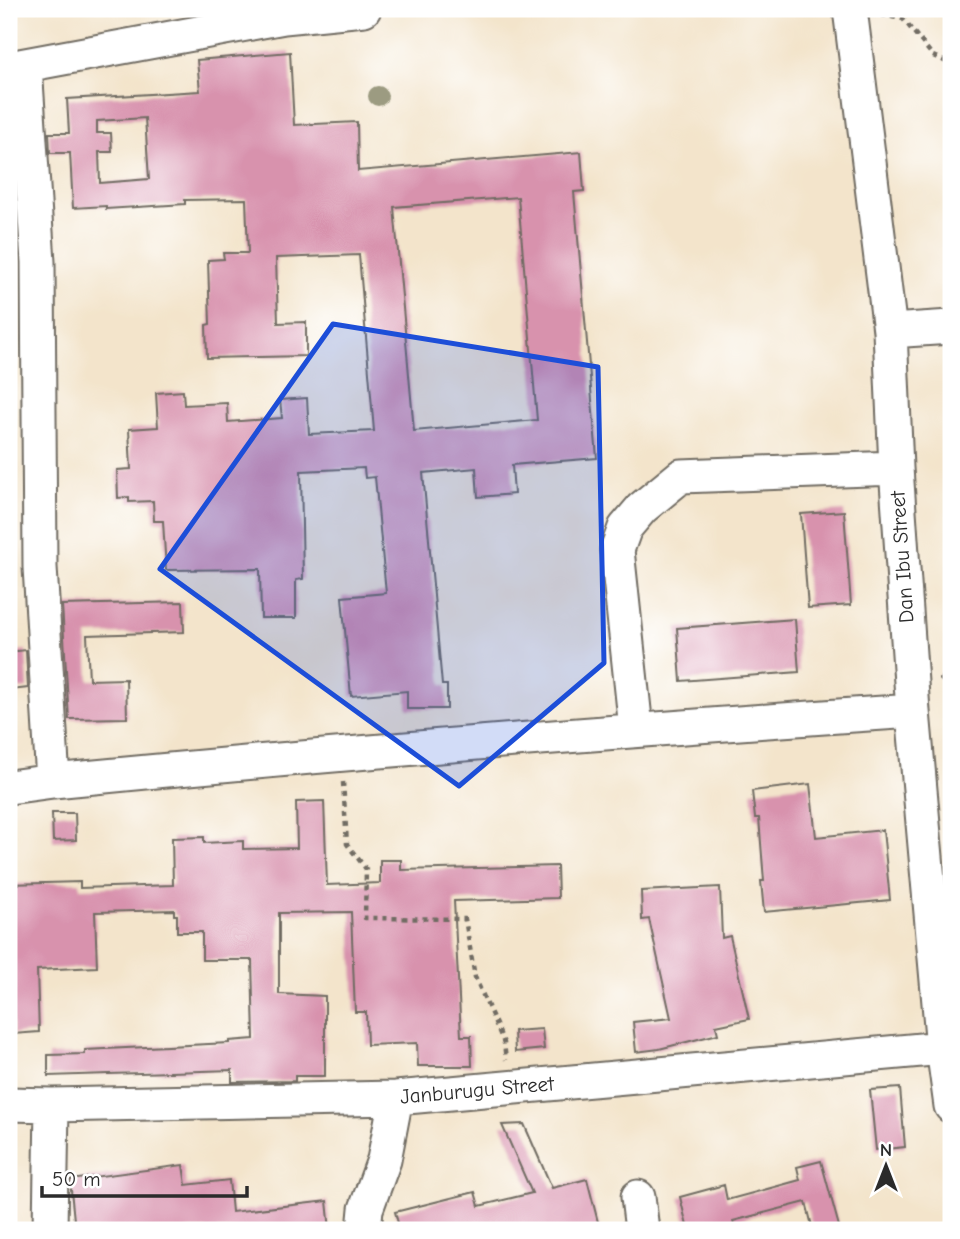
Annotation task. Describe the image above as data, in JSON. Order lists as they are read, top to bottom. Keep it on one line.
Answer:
{"streets":{"street":["Dan Ibu Street","Janburugu Street"]},"crossings":[["Dan Ibu Street","Janburugu Street"]],"scale_bar":"50 m","north":"top"}
